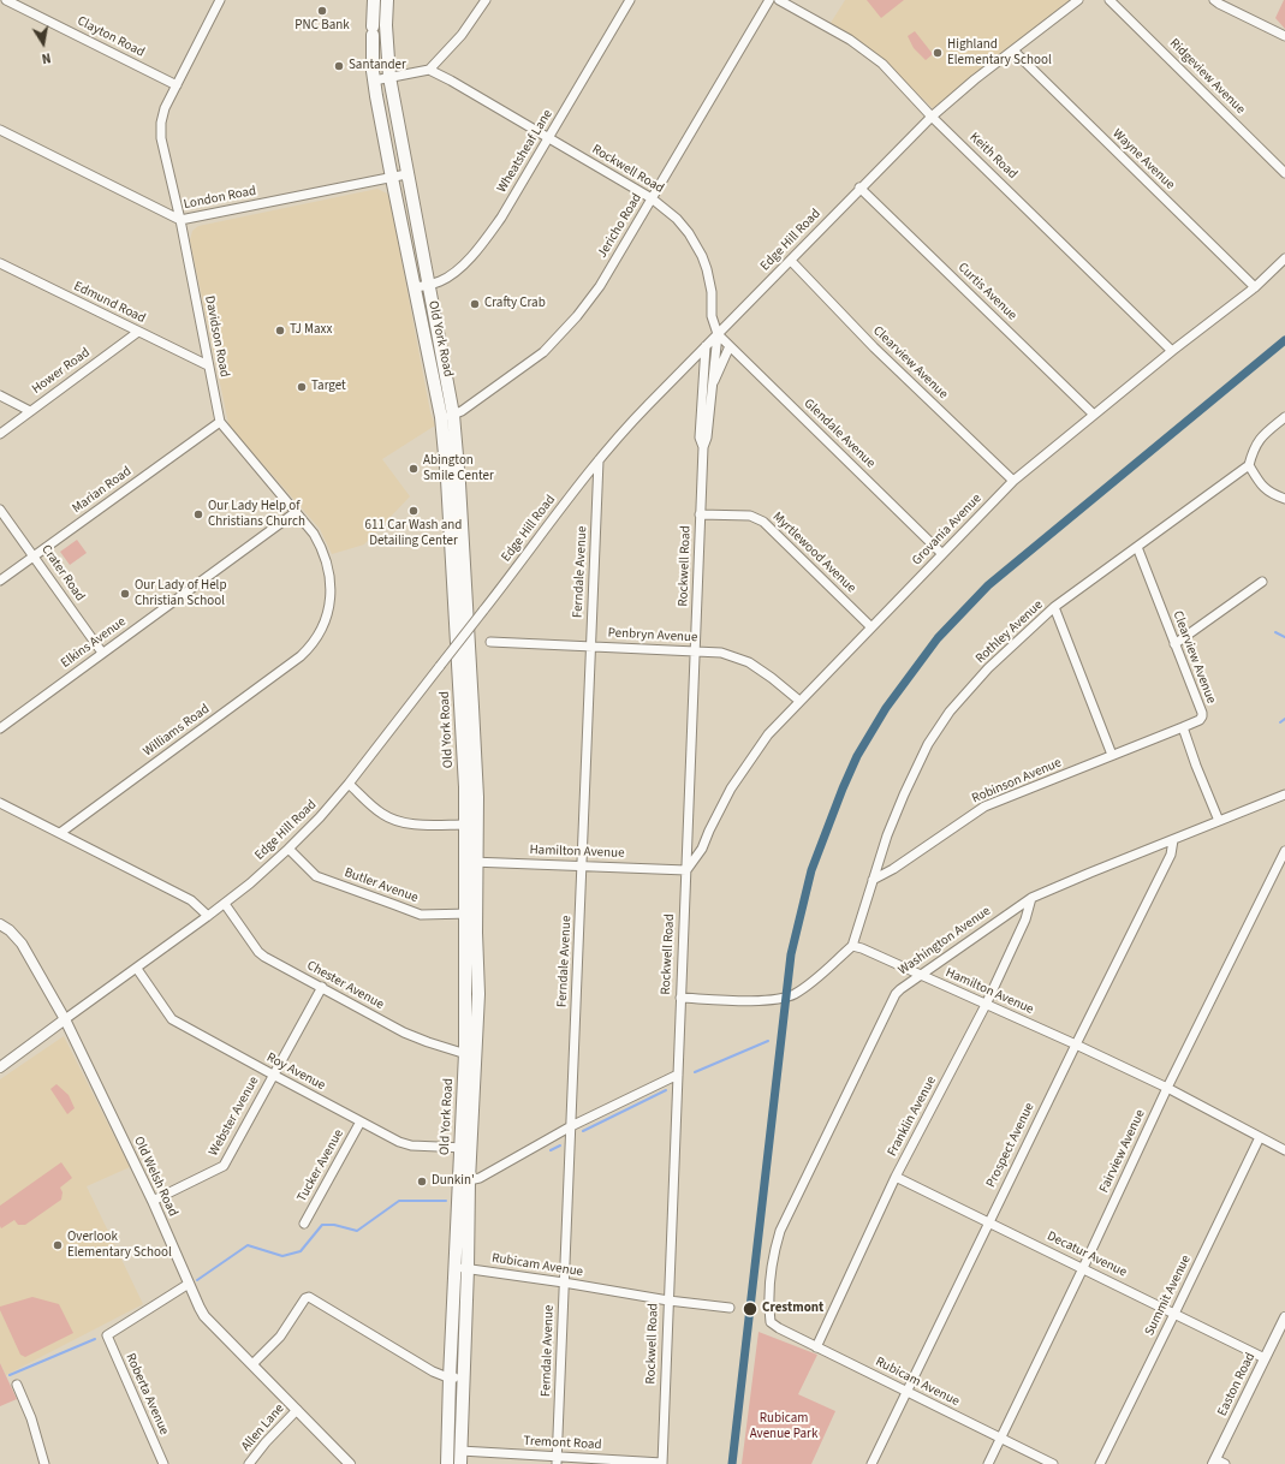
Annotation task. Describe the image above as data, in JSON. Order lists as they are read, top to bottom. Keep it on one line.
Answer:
{"streets":{"highway":["Old York Road"],"main road":["Edge Hill Road","Old Welsh Road","Easton Road"],"street":["Clayton Road","Ridgeview Avenue","Wheatsheaf Lane","Keith Road","Wayne Avenue","Rockwell Road","London Road","Jericho Road","Curtis Avenue","Edmund Road","Davidson Road","Clearview Avenue","Hower Road","Glendale Avenue","Marian Road","Grovania Avenue","Myrtlewood Avenue","Ferndale Avenue","Crater Road","Rothley Avenue","Penbryn Avenue","Elkins Avenue","Williams Road","Robinson Avenue","Hamilton Avenue","Butler Avenue","Washington Avenue","Chester Avenue","Roy Avenue","Webster Avenue","Franklin Avenue","Prospect Avenue","Fairview Avenue","Tucker Avenue","Decatur Avenue","Rubicam Avenue","Summit Avenue","Roberta Avenue","Allen Lane","Tremont Road"]},"crossings":[["Clayton Road","Davidson Road"],["Wheatsheaf Lane","Rockwell Road"],["Wheatsheaf Lane","Old York Road"],["Keith Road","Edge Hill Road"],["Keith Road","Grovania Avenue"],["Wayne Avenue","Edge Hill Road"],["Wayne Avenue","Grovania Avenue"],["Rockwell Road","Jericho Road"],["Rockwell Road","Edge Hill Road"],["Rockwell Road","Glendale Avenue"],["Rockwell Road","Grovania Avenue"],["Rockwell Road","Myrtlewood Avenue"],["Rockwell Road","Penbryn Avenue"],["Rockwell Road","Hamilton Avenue"],["Rockwell Road","Rubicam Avenue"],["Rockwell Road","Tremont Road"],["London Road","Davidson Road"],["London Road","Old York Road"],["Jericho Road","Old York Road"],["Edge Hill Road","Curtis Avenue"],["Edge Hill Road","Clearview Avenue"],["Edge Hill Road","Glendale Avenue"],["Edge Hill Road","Ferndale Avenue"],["Edge Hill Road","Butler Avenue"],["Edge Hill Road","Chester Avenue"],["Edge Hill Road","Roy Avenue"],["Edge Hill Road","Old Welsh Road"],["Curtis Avenue","Grovania Avenue"],["Edmund Road","Davidson Road"],["Edmund Road","Hower Road"],["Davidson Road","Marian Road"],["Davidson Road","Elkins Avenue"],["Davidson Road","Williams Road"],["Old York Road","Hamilton Avenue"],["Old York Road","Butler Avenue"],["Old York Road","Chester Avenue"],["Old York Road","Roy Avenue"],["Old York Road","Rubicam Avenue"],["Old York Road","Tremont Road"],["Clearview Avenue","Grovania Avenue"],["Clearview Avenue","Rothley Avenue"],["Clearview Avenue","Robinson Avenue"],["Glendale Avenue","Grovania Avenue"],["Marian Road","Crater Road"],["Grovania Avenue","Myrtlewood Avenue"],["Grovania Avenue","Penbryn Avenue"],["Grovania Avenue","Hamilton Avenue"],["Ferndale Avenue","Penbryn Avenue"],["Ferndale Avenue","Hamilton Avenue"],["Ferndale Avenue","Rubicam Avenue"],["Ferndale Avenue","Tremont Road"],["Crater Road","Elkins Avenue"],["Rothley Avenue","Robinson Avenue"],["Rothley Avenue","Hamilton Avenue"],["Hamilton Avenue","Washington Avenue"],["Hamilton Avenue","Franklin Avenue"],["Hamilton Avenue","Prospect Avenue"],["Hamilton Avenue","Fairview Avenue"],["Hamilton Avenue","Summit Avenue"],["Washington Avenue","Franklin Avenue"],["Washington Avenue","Prospect Avenue"],["Washington Avenue","Rubicam Avenue"],["Chester Avenue","Webster Avenue"],["Roy Avenue","Webster Avenue"],["Roy Avenue","Tucker Avenue"],["Webster Avenue","Old Welsh Road"],["Franklin Avenue","Decatur Avenue"],["Franklin Avenue","Rubicam Avenue"],["Prospect Avenue","Decatur Avenue"],["Prospect Avenue","Rubicam Avenue"],["Fairview Avenue","Decatur Avenue"],["Fairview Avenue","Rubicam Avenue"],["Old Welsh Road","Roberta Avenue"],["Old Welsh Road","Allen Lane"],["Decatur Avenue","Summit Avenue"],["Decatur Avenue","Easton Road"]],"parks":["Rubicam Avenue Park"],"places":["PNC Bank","Highland Elementary School","Santander","Crafty Crab","TJ Maxx","Target","Abington Smile Center","611 Car Wash and Detailing Center","Our Lady Help of Christians Church","Our Lady of Help Christian School","Dunkin'","Overlook Elementary School","Crestmont"],"north":"bottom"}
